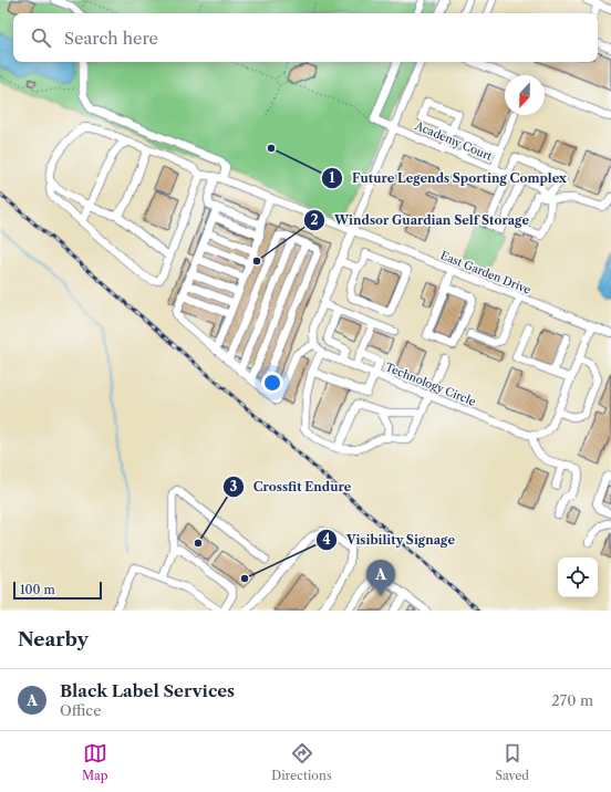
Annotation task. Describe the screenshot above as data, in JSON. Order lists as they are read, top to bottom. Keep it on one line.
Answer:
{"streets":{"street":["Academy Court","East Garden Drive","Technology Circle"]},"places":["Future Legends Sporting Complex","Windsor Guardian Self Storage","Crossfit Endure","Visibility Signage"],"scale_bar":"100 m","north":"bottom","page":{"search":"Search here","pins":"A","scale":"100 m","heading":"Nearby","list":[{"mark":"A","name":"Black Label Services","note":"Office","value":"270 m"}],"nav":["Map","Directions","Saved"]}}
